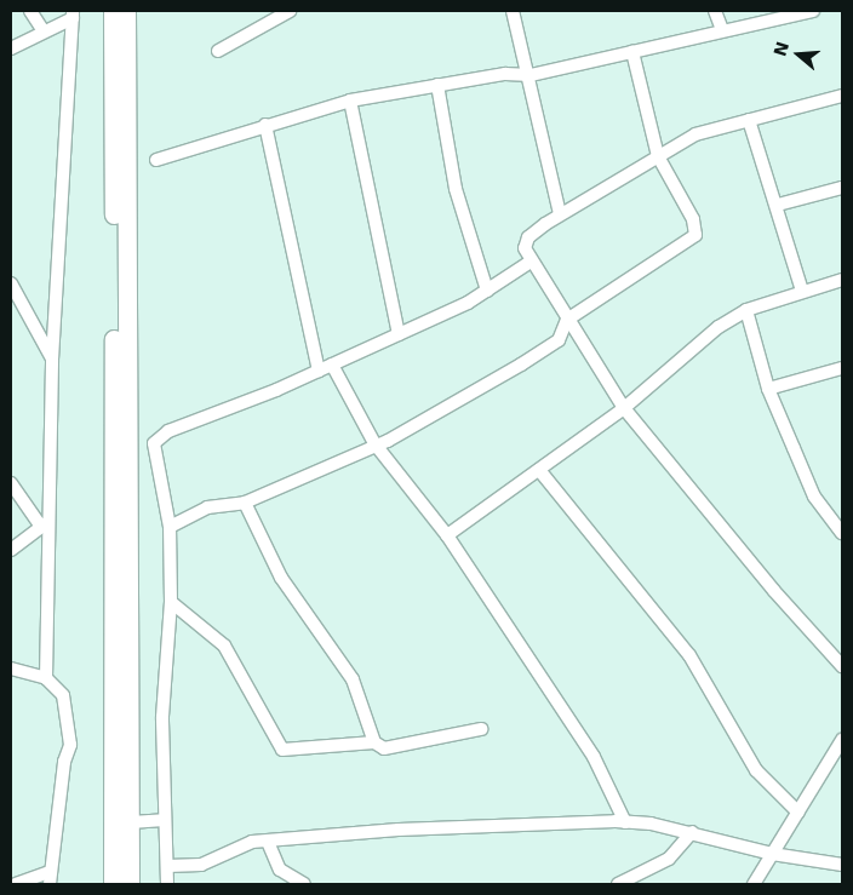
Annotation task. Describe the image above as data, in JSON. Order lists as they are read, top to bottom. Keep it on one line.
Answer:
{"north":"left"}
